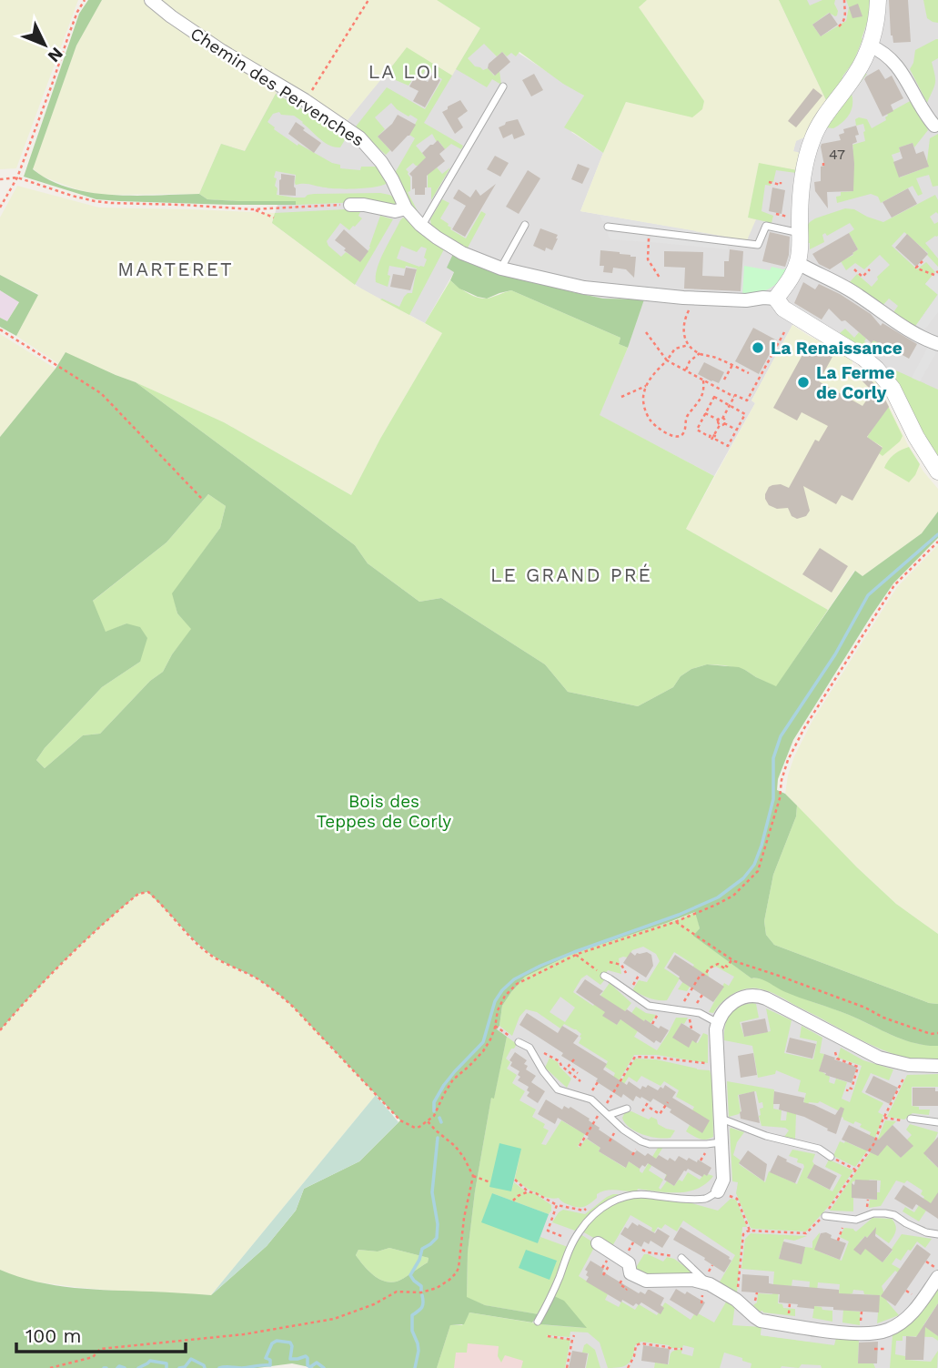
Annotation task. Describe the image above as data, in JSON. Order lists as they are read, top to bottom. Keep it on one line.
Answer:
{"streets":{"street":["Chemin des Pervenches"]},"districts":["LA LOI","MARTERET","LE GRAND PRÉ"],"parks":["Bois des Teppes de Corly"],"places":["La Renaissance","La Ferme de Corly"],"house_numbers":["47"],"scale_bar":"100 m","north":"bottom right"}
